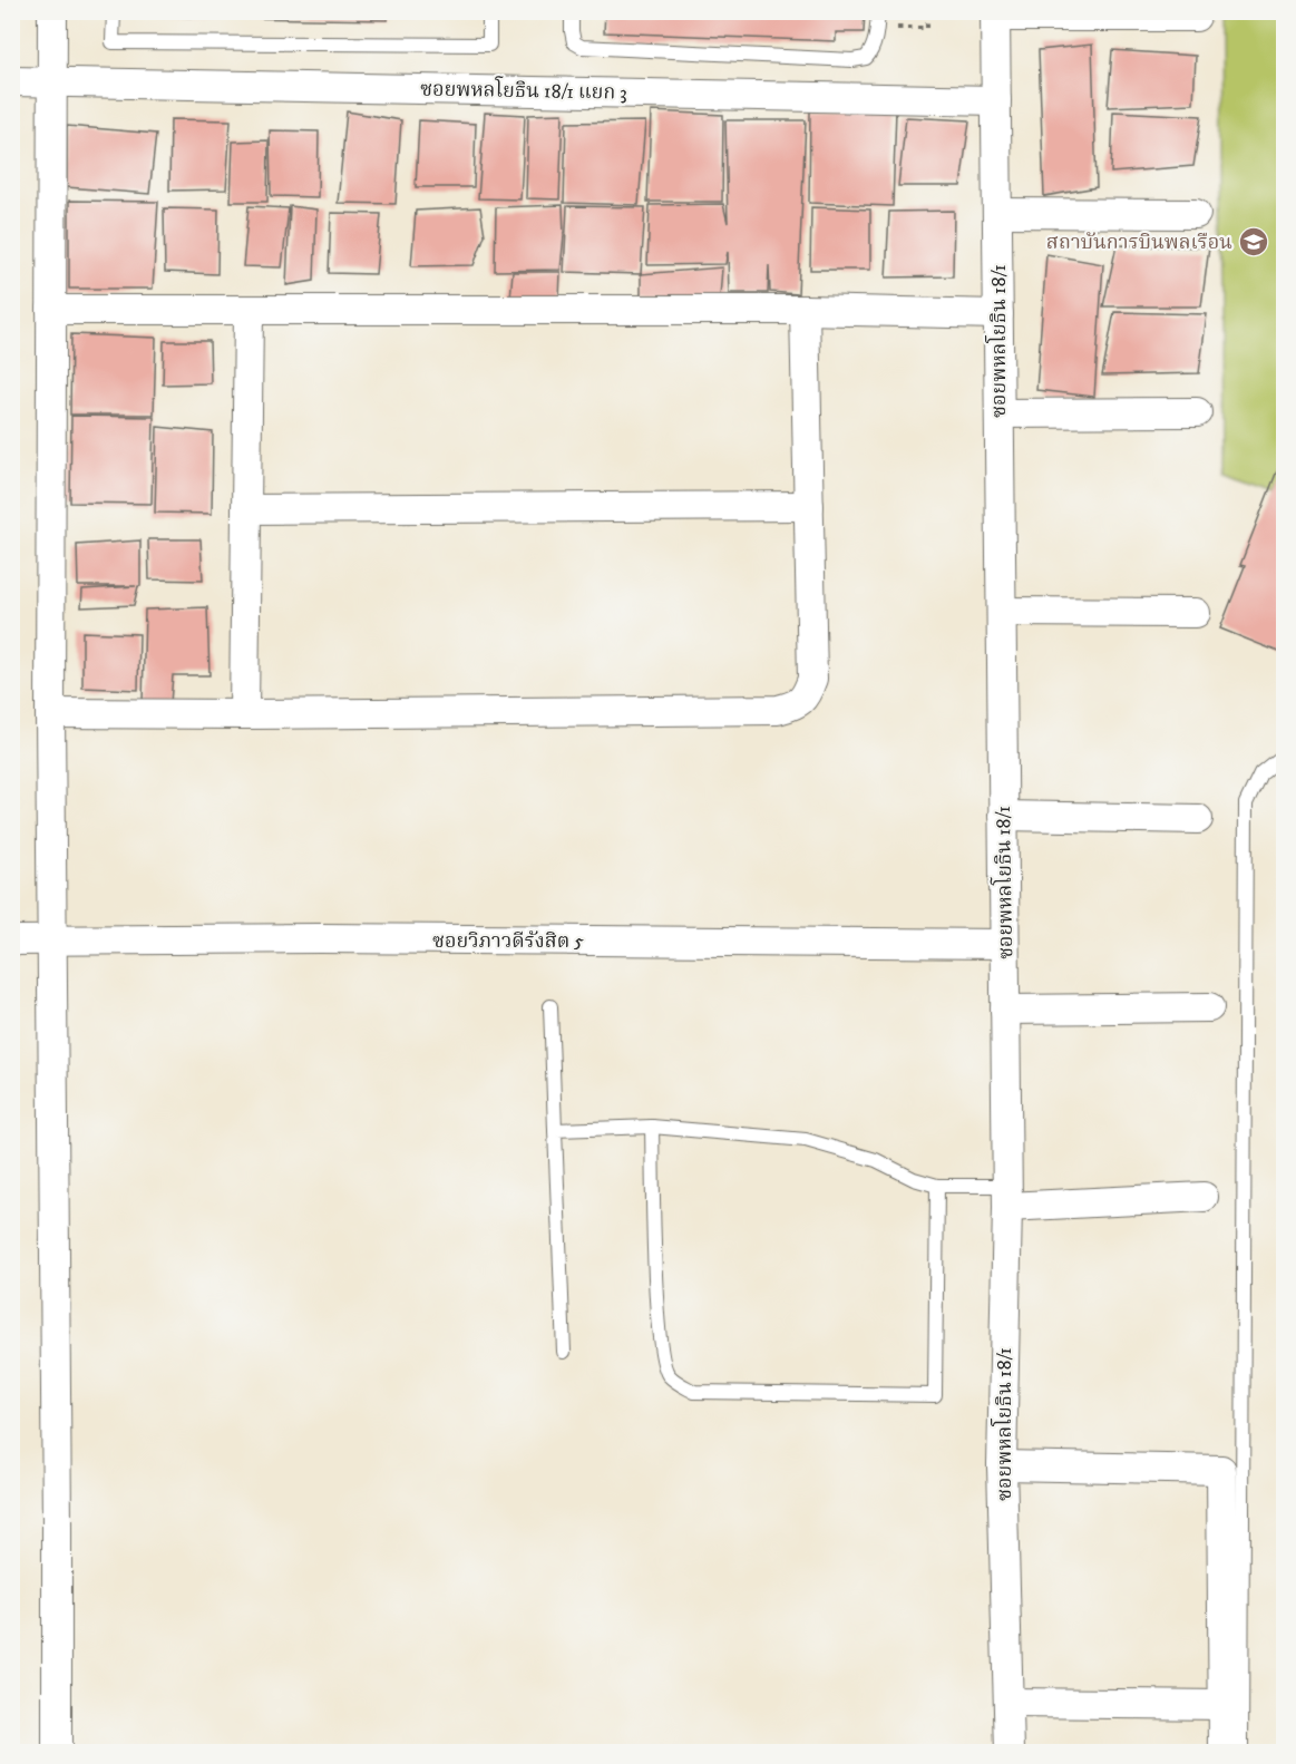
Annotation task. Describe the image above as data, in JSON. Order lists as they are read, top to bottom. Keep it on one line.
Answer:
{"streets":{"street":["ซอยพหลโยธิน 18/1 แยก 3","ซอยพหลโยธิน 18/1","ซอยวิภาวดีรังสิต 5"]},"crossings":[["ซอยพหลโยธิน 18/1 แยก 3","ซอยพหลโยธิน 18/1"],["ซอยพหลโยธิน 18/1","ซอยวิภาวดีรังสิต 5"]],"places":{"school or university":["สถาบันการบินพลเรือน"]}}
